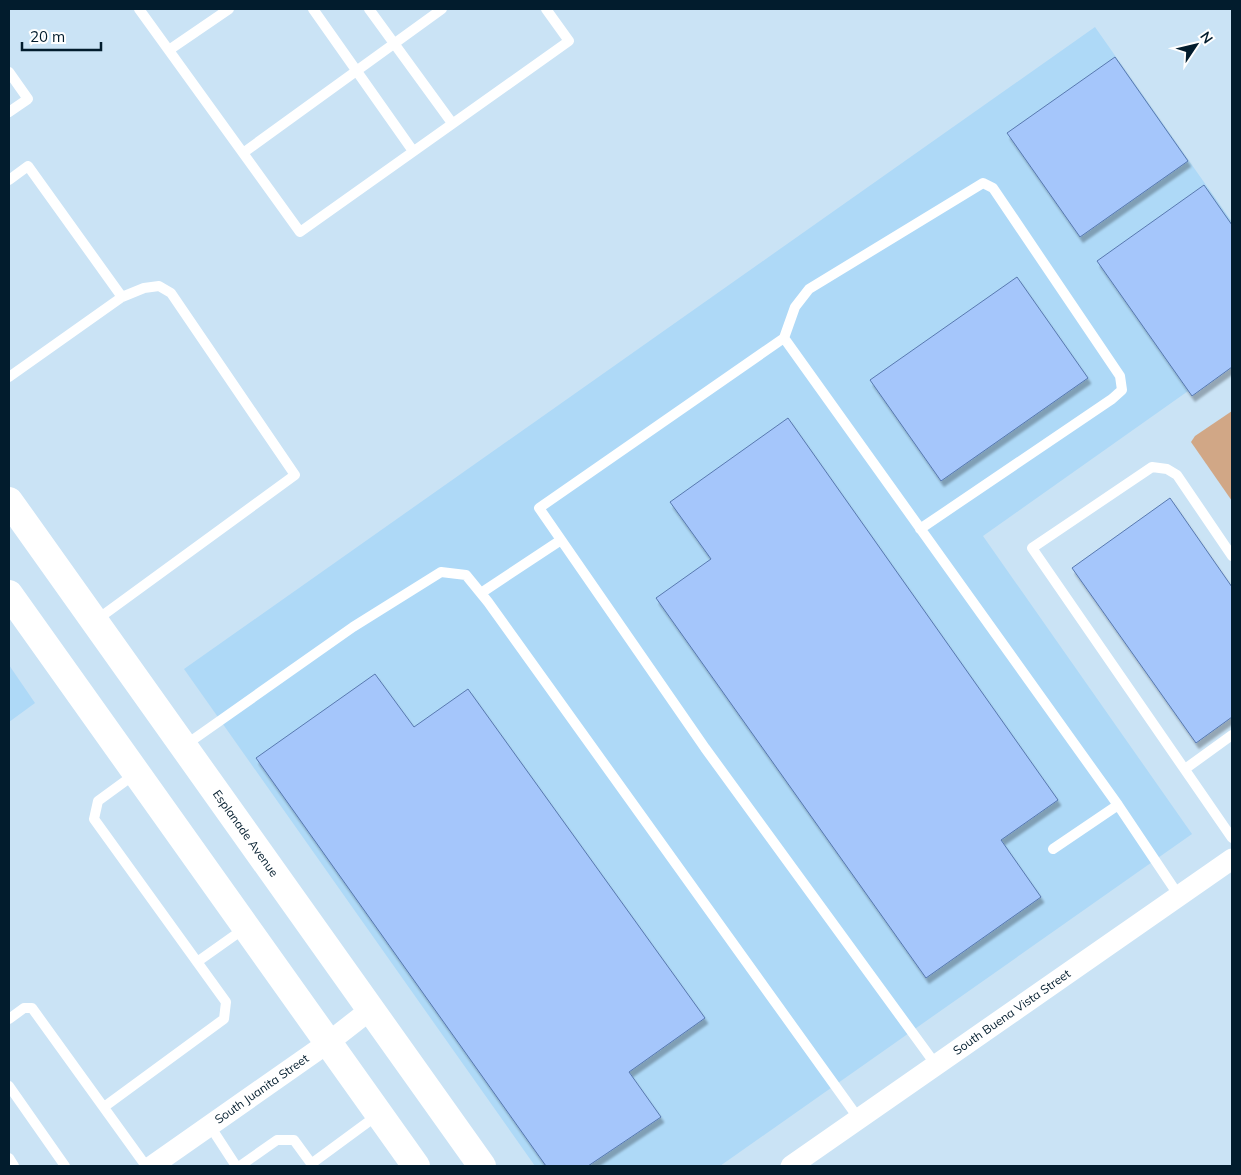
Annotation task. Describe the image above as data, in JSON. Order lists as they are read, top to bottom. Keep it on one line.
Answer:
{"streets":{"main road":["Esplanade Avenue"],"street":["South Buena Vista Street","South Juanita Street"]},"crossings":[["Esplanade Avenue","South Juanita Street"]],"scale_bar":"20 m","north":"top right"}
